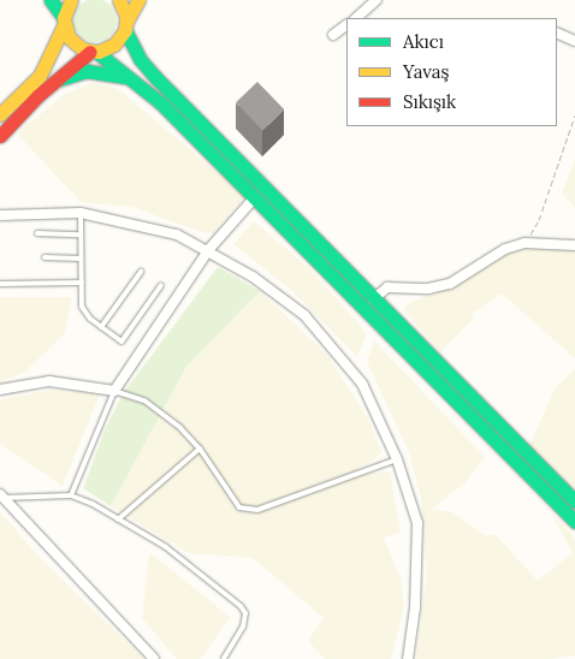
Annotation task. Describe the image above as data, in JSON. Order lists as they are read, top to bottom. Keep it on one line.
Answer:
{"legend":["Akıcı","Yavaş","Sıkışık"]}
